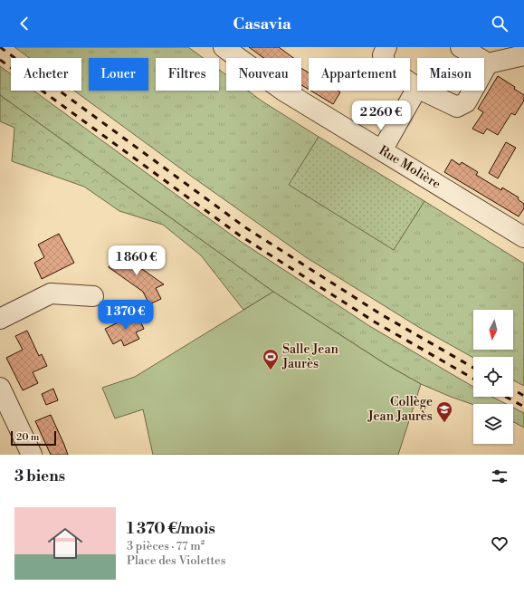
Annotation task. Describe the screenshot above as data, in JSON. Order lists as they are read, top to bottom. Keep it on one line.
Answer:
{"streets":{"street":["Rue Molière"]},"places":{"sports":["Salle Jean Jaurès"],"school or university":["Collège Jean Jaurès"]},"scale_bar":"20 m","north":"bottom","page":{"header":"Casavia","chip":["Acheter","Louer","Filtres","Nouveau","Appartement","Maison"],"price":["2 260 €","1 860 €","1 370 €"],"scale":"20 m","heading":"3 biens","list":[{"name":"1 370 €/mois","note":"3 pièces · 77 m² · Place des Violettes"}]}}
